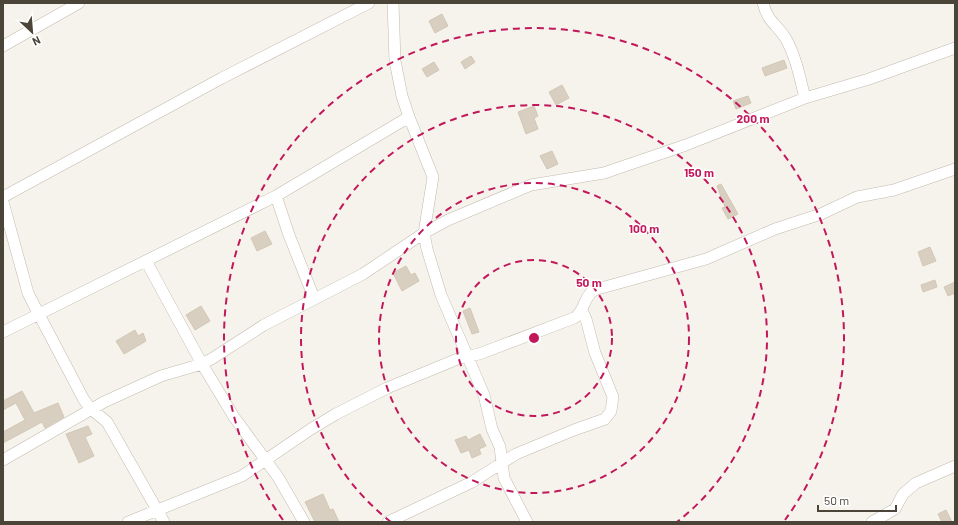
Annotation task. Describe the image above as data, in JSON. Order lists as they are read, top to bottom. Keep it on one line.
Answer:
{"scale_bar":"50 m","north":"bottom right","rings":["200 m","150 m","100 m","50 m"]}
